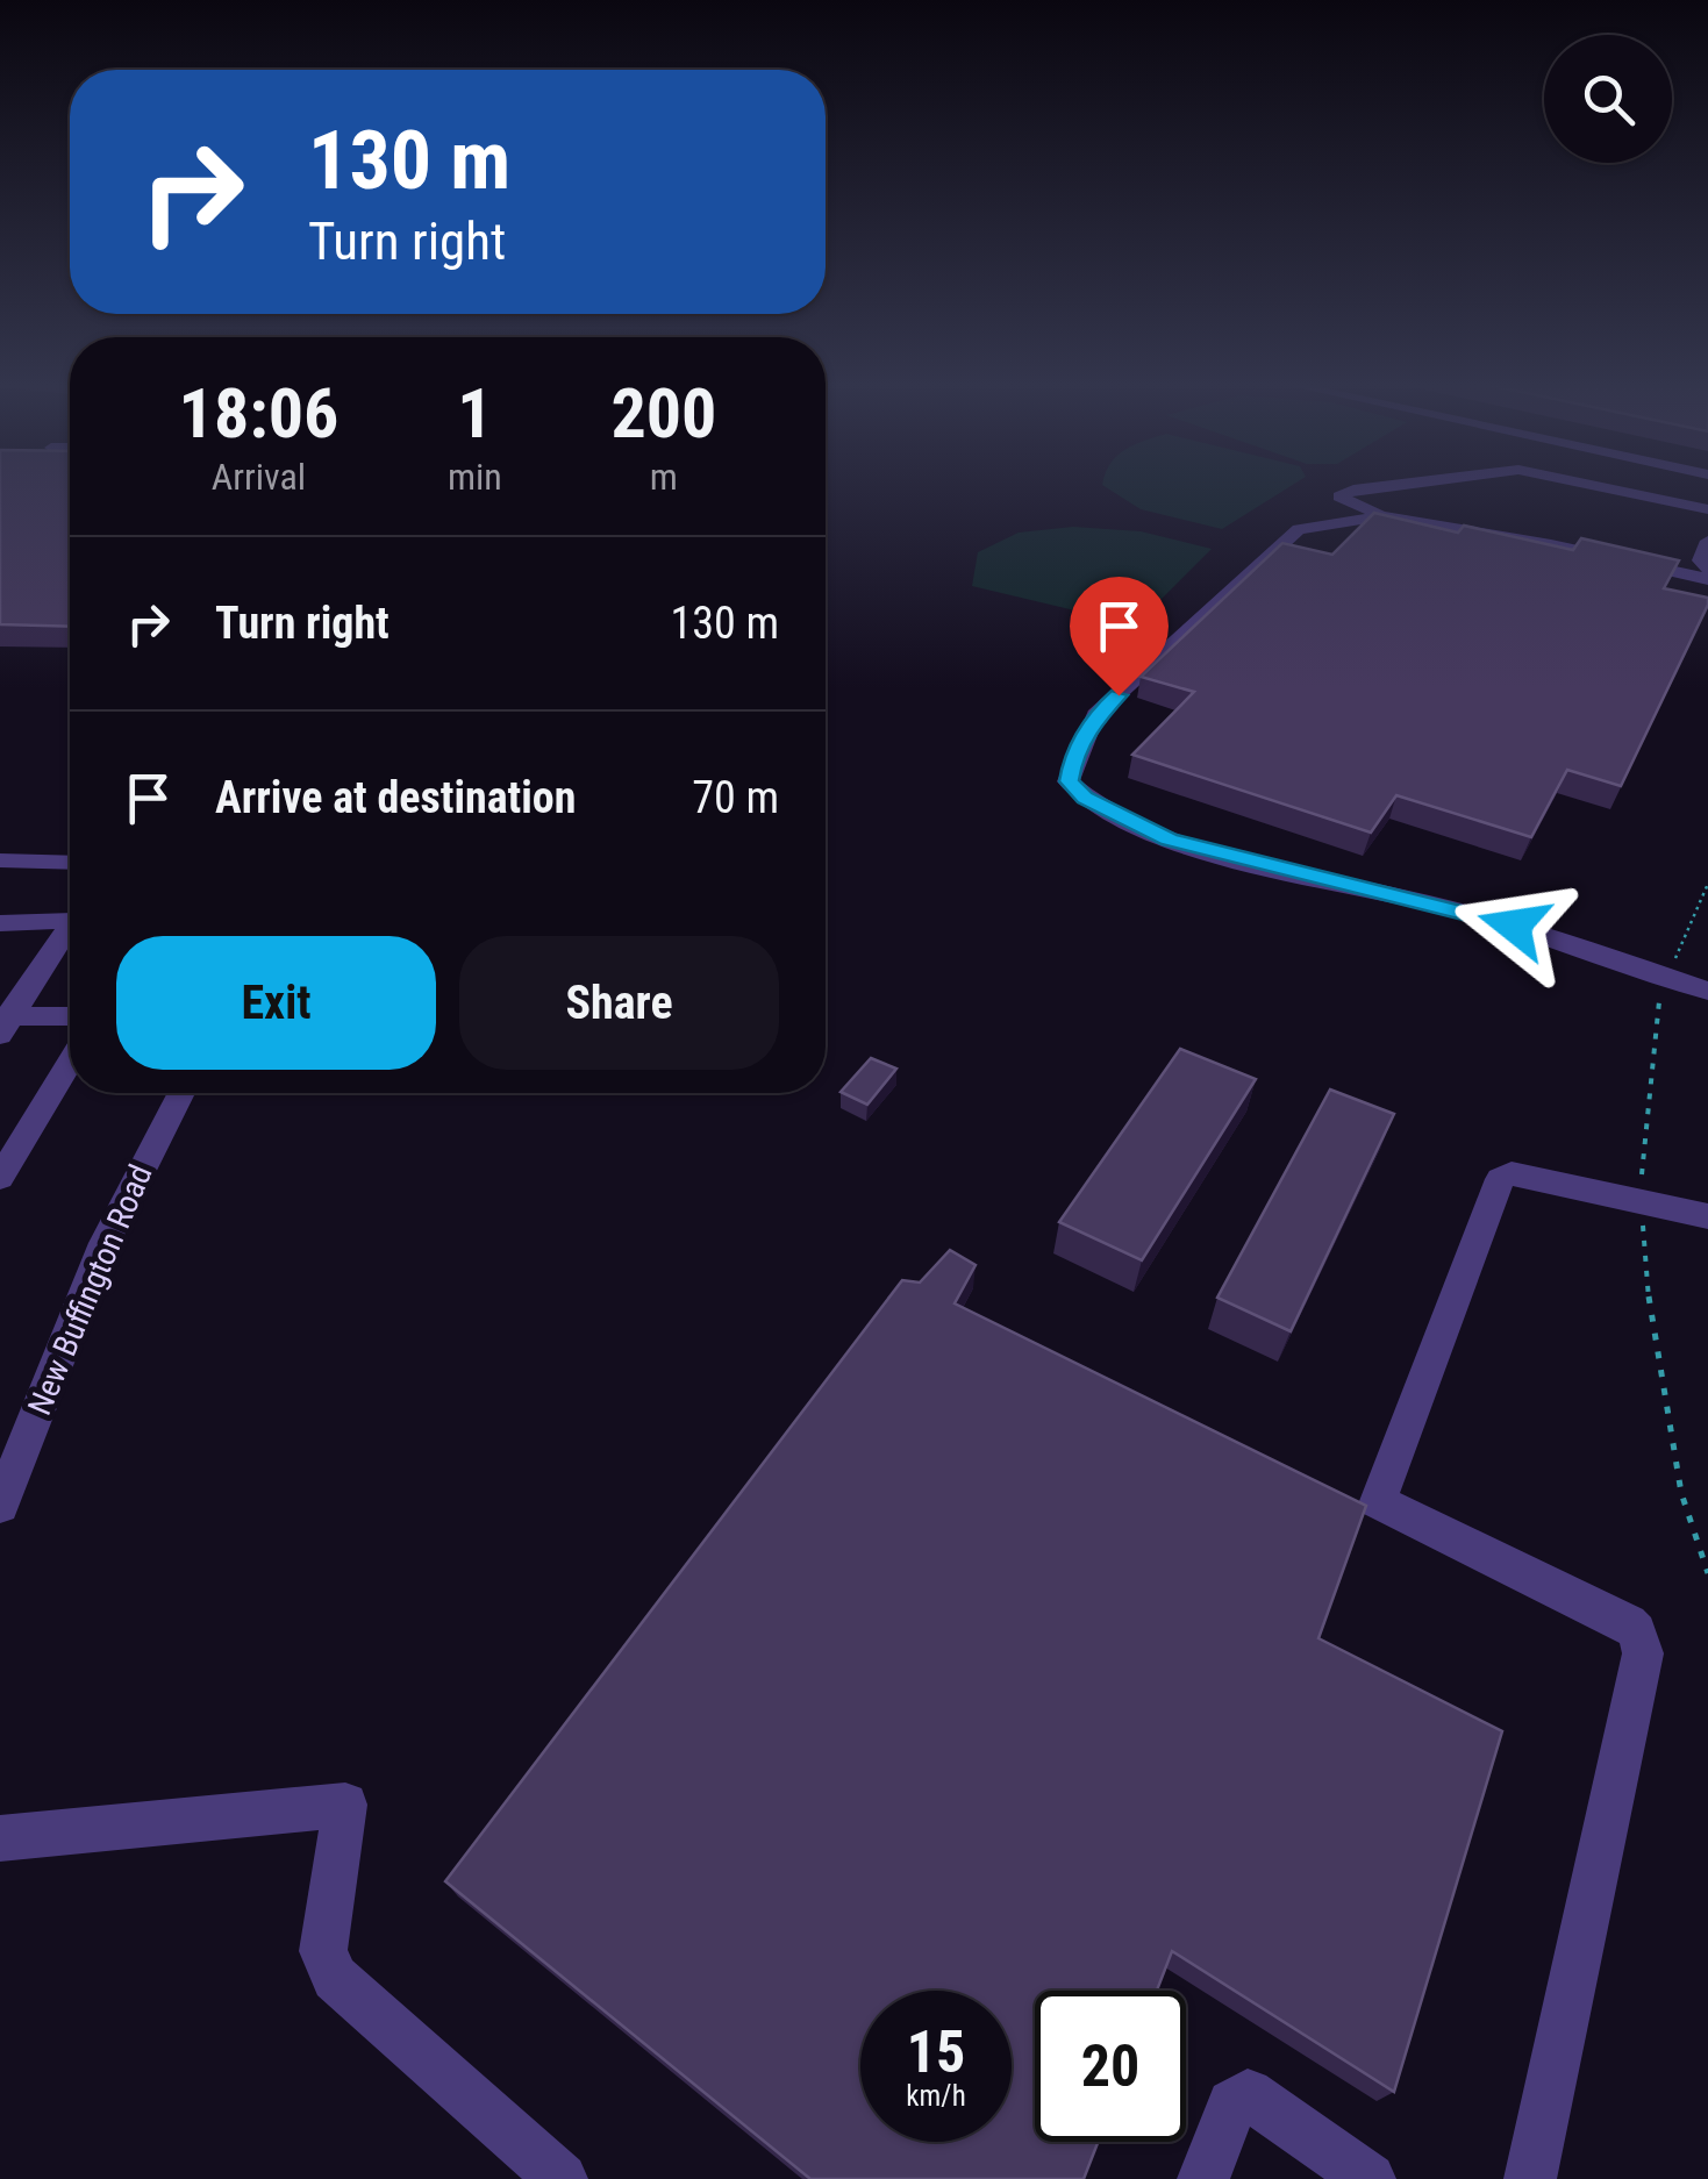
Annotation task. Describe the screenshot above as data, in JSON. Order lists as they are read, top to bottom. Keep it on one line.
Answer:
{"streets":{"street":["New Buffington Road"]},"page":{"turn":["130 m","Turn right"],"eta":["18:06","Arrival","1","min","200","m"],"list":[{"name":"Turn right","value":"130 m"},{"name":"Arrive at destination","value":"70 m"}],"buttons":["Exit","Share"],"speed":"15 km/h","limit":"20"}}
